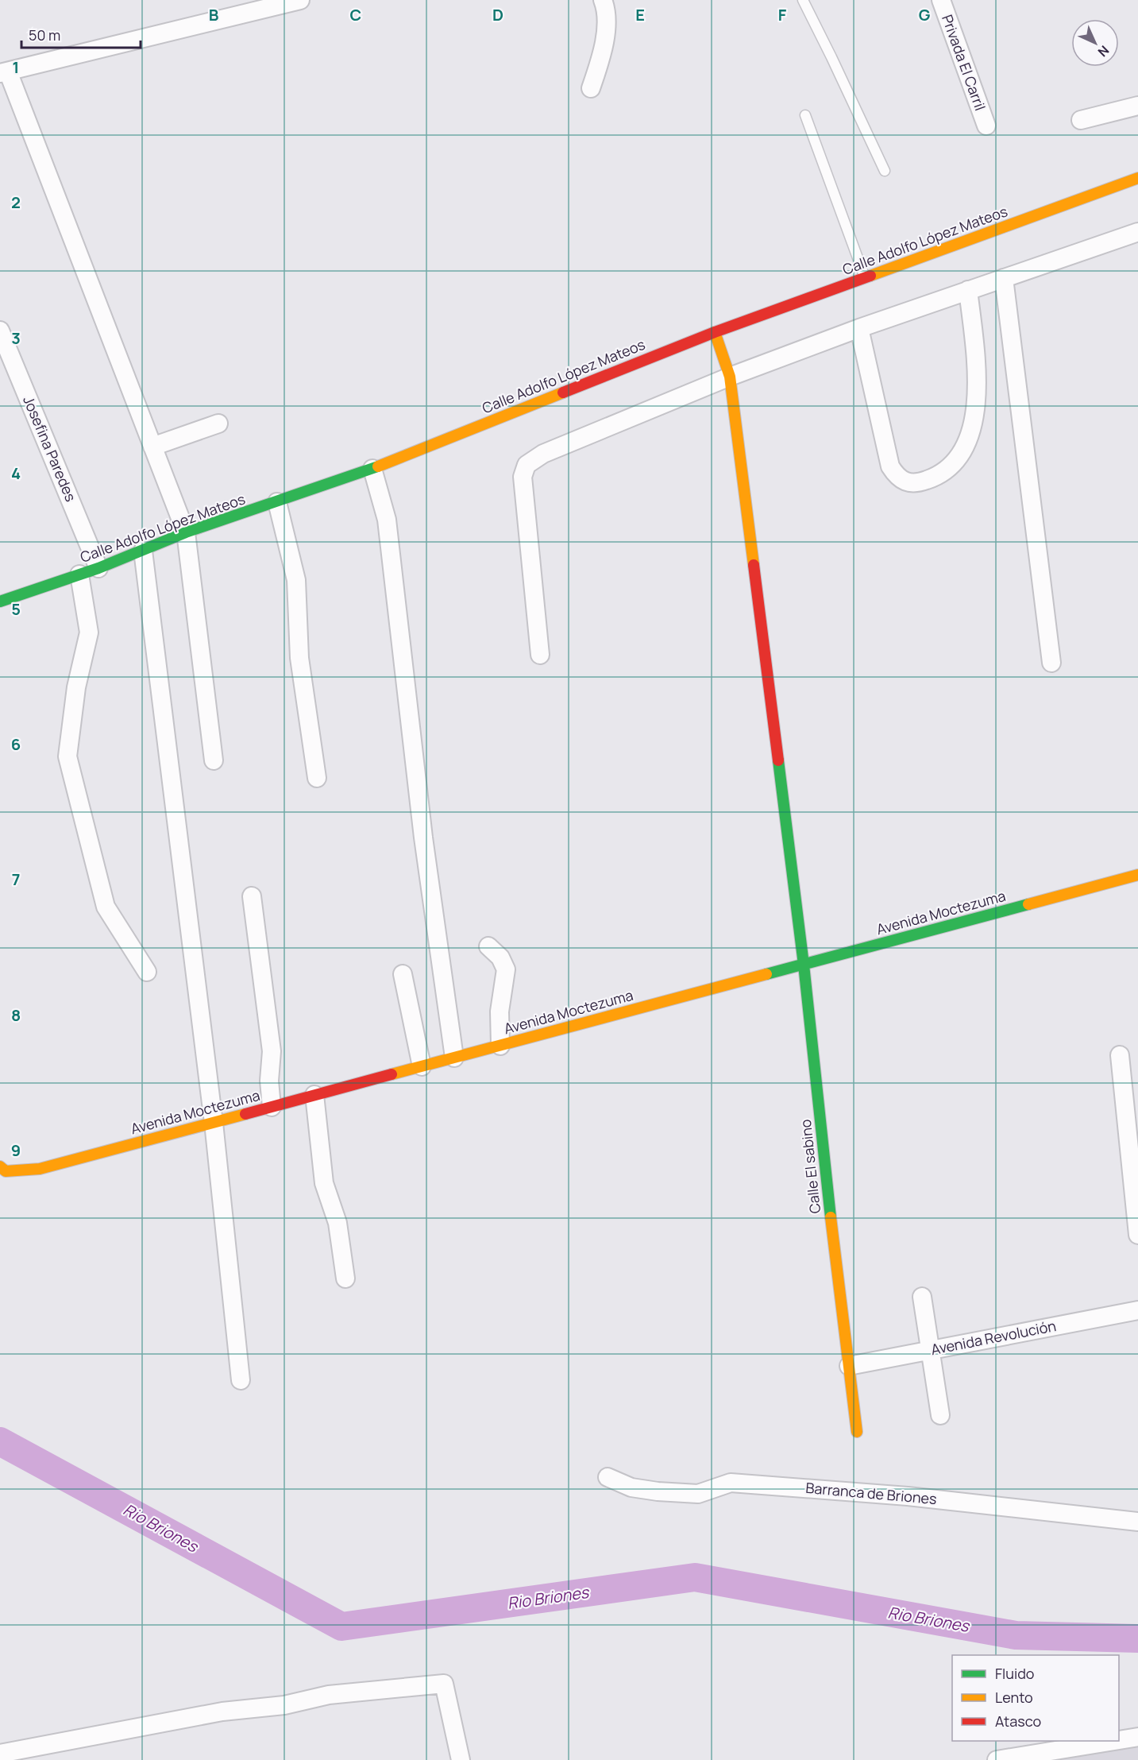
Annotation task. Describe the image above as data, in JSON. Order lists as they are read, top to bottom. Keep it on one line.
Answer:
{"streets":{"street":["Privada El Carril","Calle Adolfo López Mateos","Josefina Paredes","Avenida Moctezuma","Calle El sabino","Avenida Revolución","Barranca de Briones"]},"crossings":[["Calle Adolfo López Mateos","Josefina Paredes"],["Calle Adolfo López Mateos","Calle El sabino"],["Avenida Moctezuma","Calle El sabino"],["Calle El sabino","Avenida Revolución"]],"water":["Rio Briones"],"legend":["Fluido","Lento","Atasco"],"scale_bar":"50 m","north":"bottom right","grid":{"columns":["B","C","D","E","F","G"],"rows":["1","2","3","4","5","6","7","8","9"]}}
